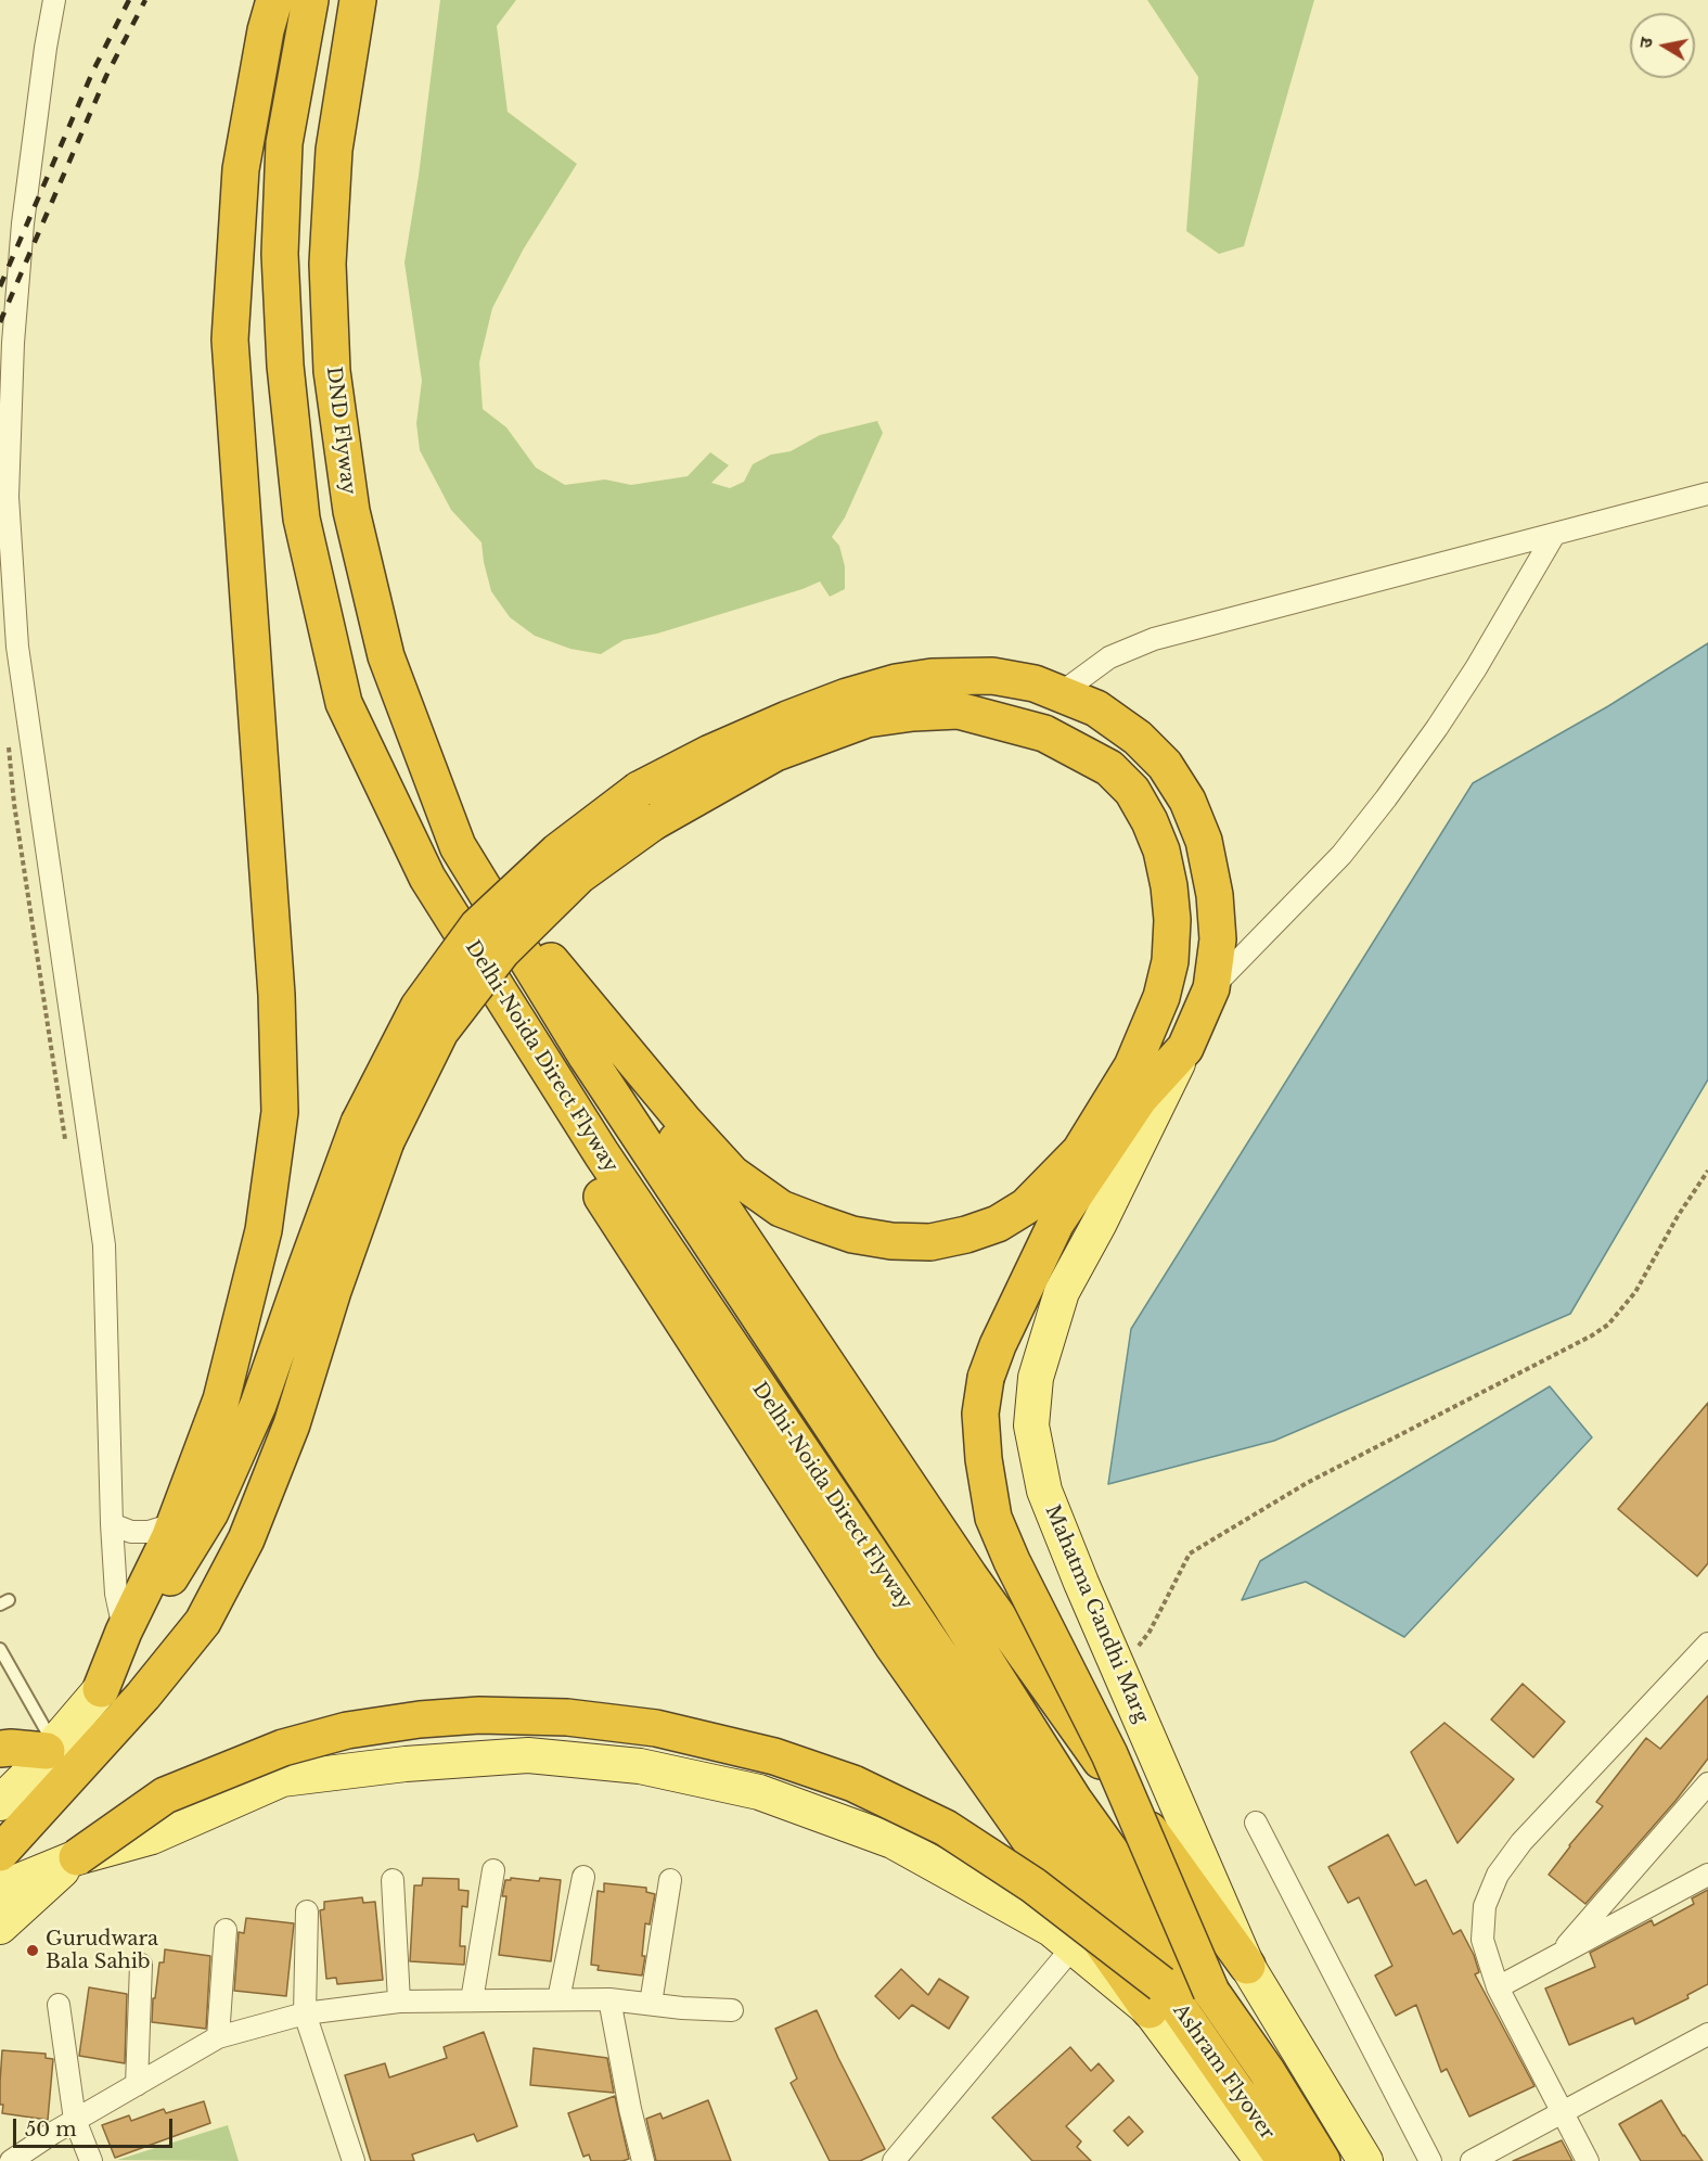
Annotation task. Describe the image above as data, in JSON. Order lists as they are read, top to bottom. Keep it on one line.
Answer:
{"streets":{"highway":["DND Flyway","Delhi-Noida Direct Flyway","Ashram Flyover"],"main road":["Mahatma Gandhi Marg"]},"crossings":[["DND Flyway","Delhi-Noida Direct Flyway"],["Delhi-Noida Direct Flyway","Ashram Flyover"]],"places":["Gurudwara Bala Sahib"],"scale_bar":"50 m","north":"left"}
